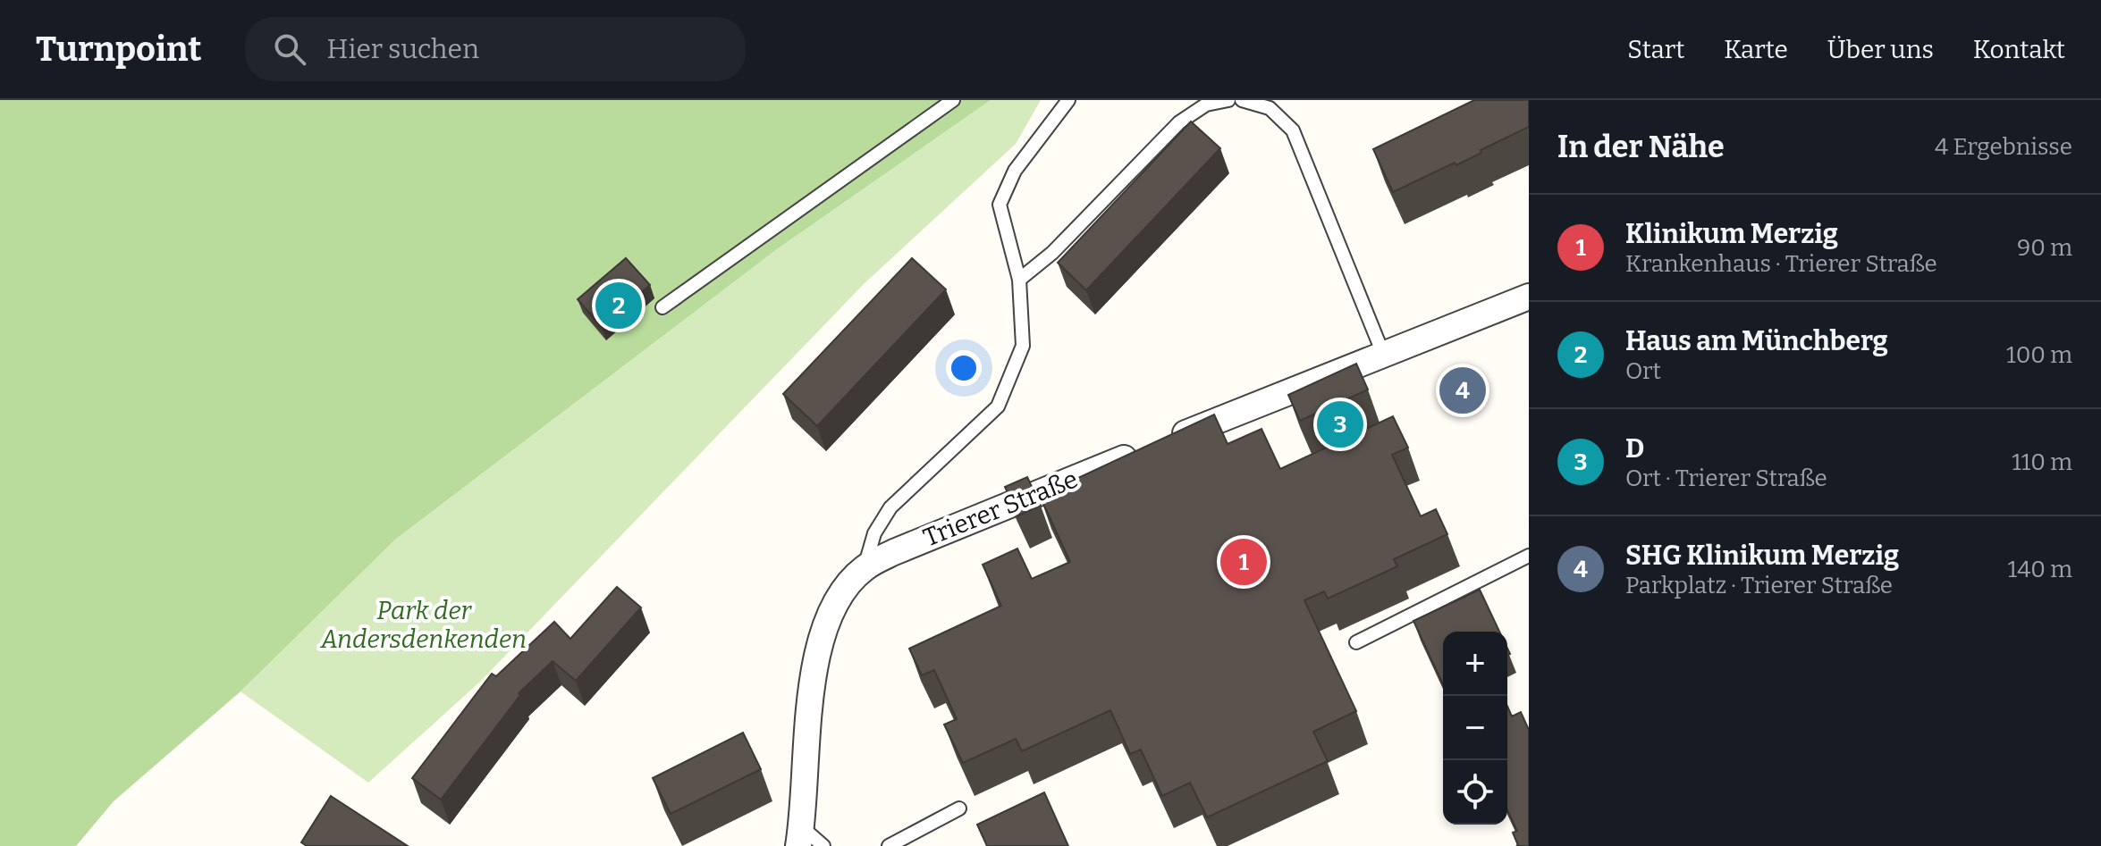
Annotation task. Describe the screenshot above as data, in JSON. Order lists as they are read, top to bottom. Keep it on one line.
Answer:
{"streets":{"street":["Trierer Straße"]},"parks":["Park der Andersdenkenden"],"page":{"header":"Turnpoint","search":"Hier suchen","nav":["Start","Karte","Über uns","Kontakt"],"heading":["In der Nähe","4 Ergebnisse"],"list":[{"mark":"1","name":"Klinikum Merzig","note":"Krankenhaus · Trierer Straße","value":"90 m"},{"mark":"2","name":"Haus am Münchberg","note":"Ort","value":"100 m"},{"mark":"3","name":"D","note":"Ort · Trierer Straße","value":"110 m"},{"mark":"4","name":"SHG Klinikum Merzig","note":"Parkplatz · Trierer Straße","value":"140 m"}],"pins":["2","4","3","1"],"map_buttons":["+","−"]}}
